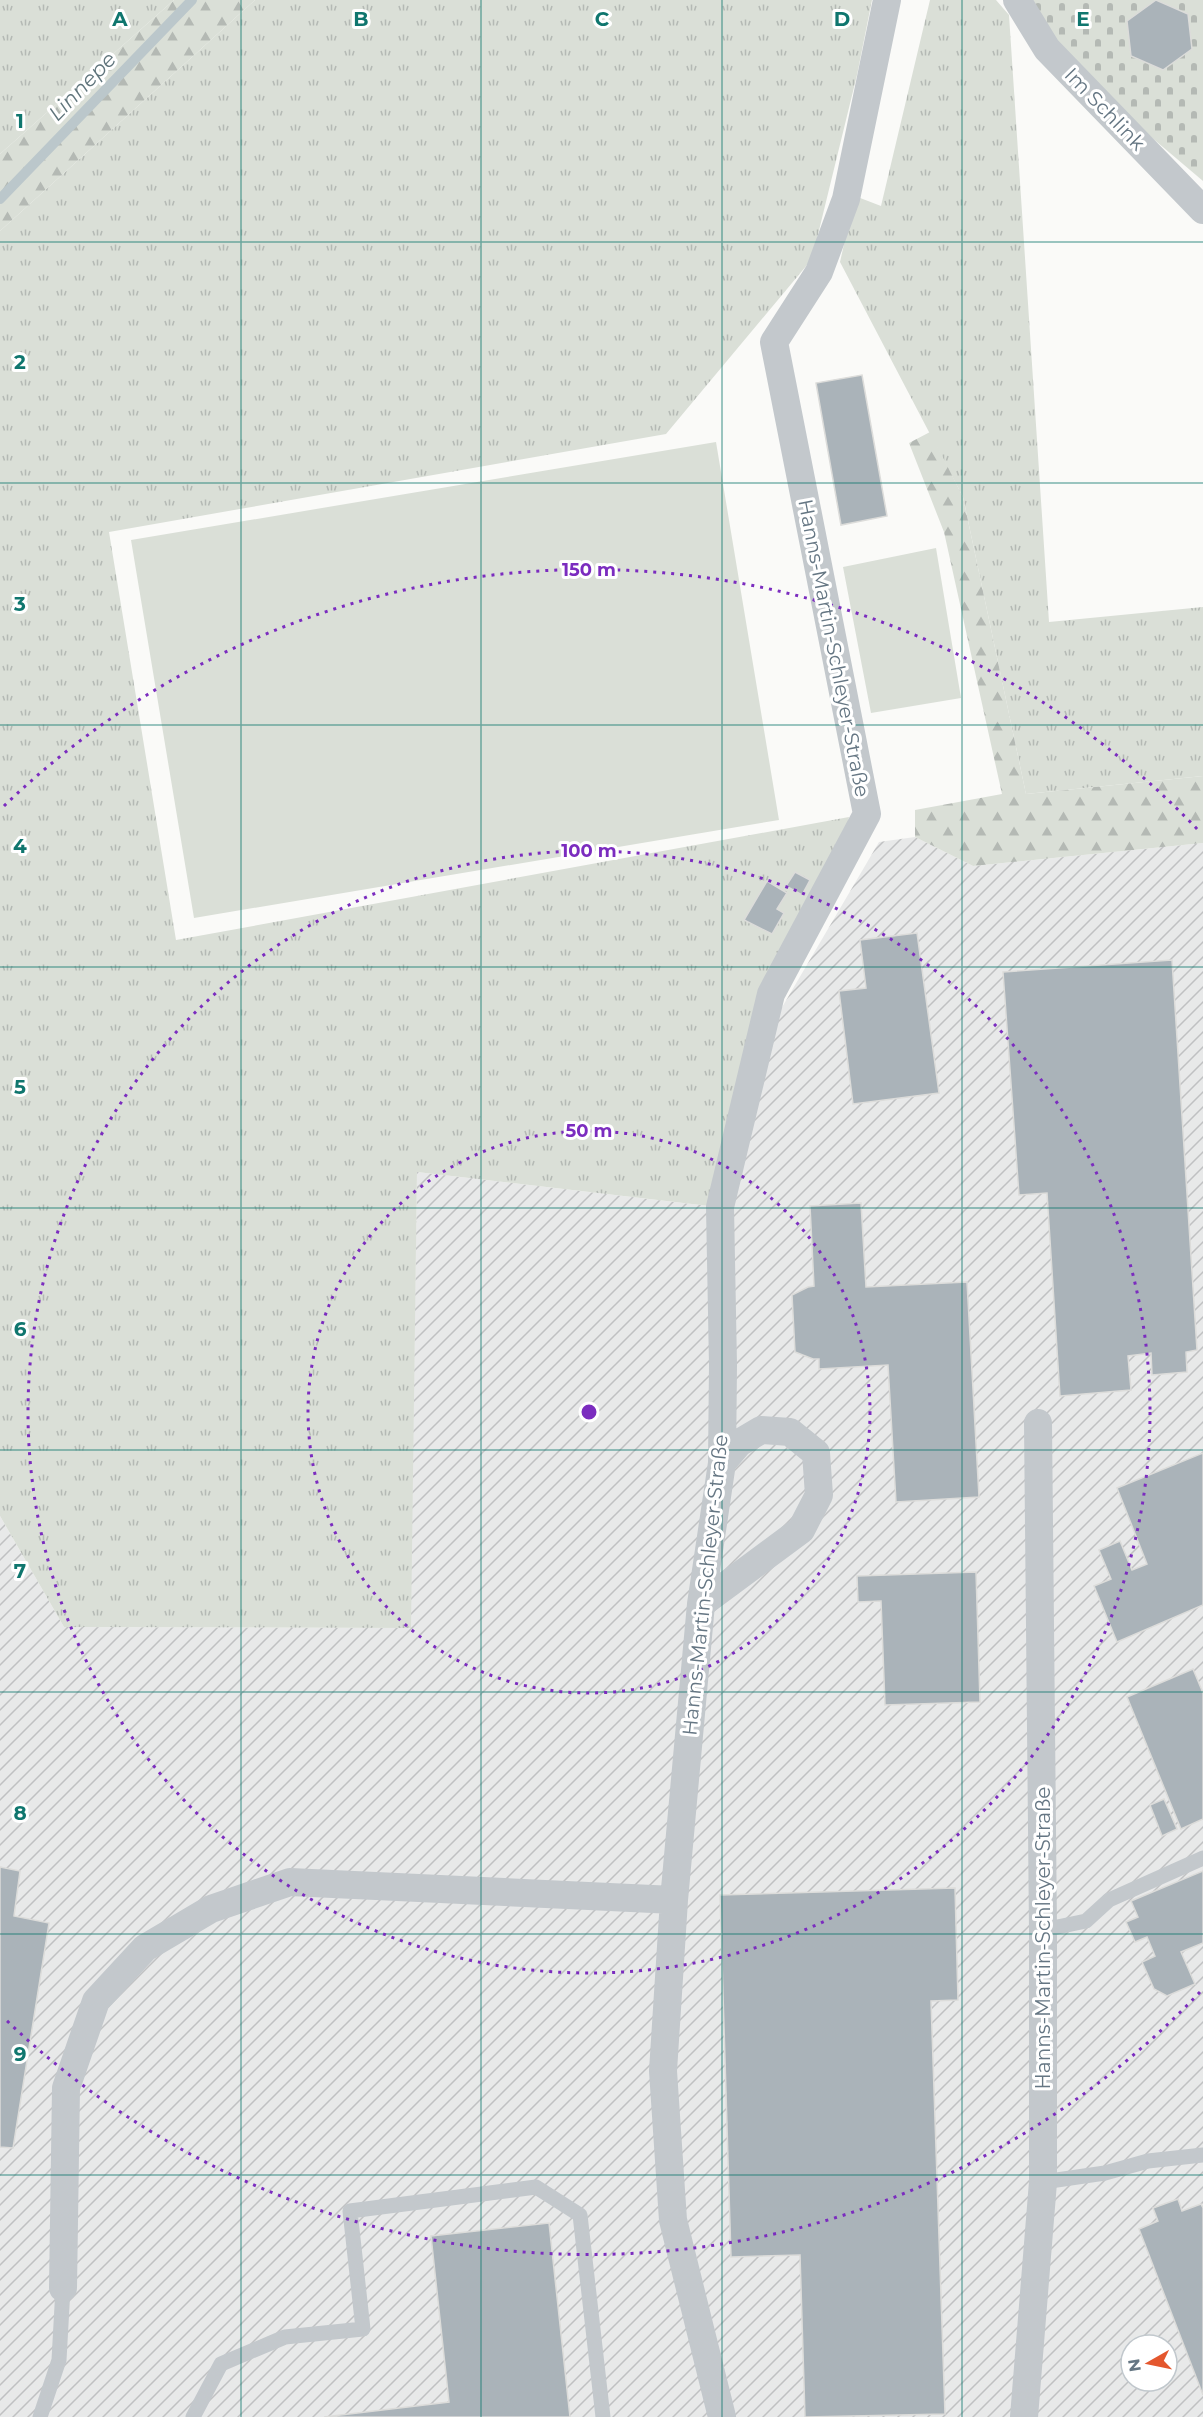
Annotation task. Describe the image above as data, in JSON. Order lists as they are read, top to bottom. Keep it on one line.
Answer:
{"streets":{"street":["Im Schlink","Hanns-Martin-Schleyer-Straße"]},"water":["Linnepe"],"north":"left","grid":{"columns":["A","B","C","D","E"],"rows":["1","2","3","4","5","6","7","8","9"]},"rings":["150 m","100 m","50 m"]}
